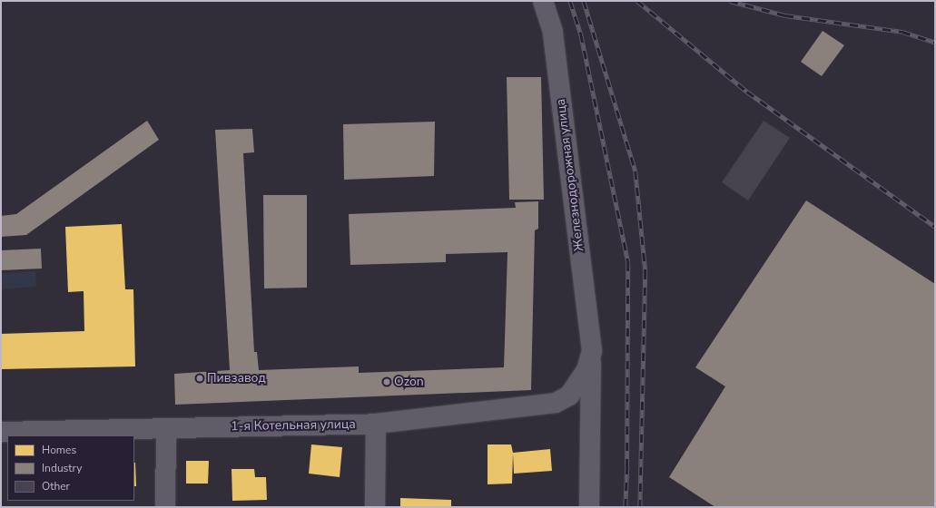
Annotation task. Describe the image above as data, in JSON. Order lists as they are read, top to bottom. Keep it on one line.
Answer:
{"streets":{"street":["Железнодорожная улица","1-я Котельная улица"]},"crossings":[["Железнодорожная улица","1-я Котельная улица"]],"places":["Пивзавод","Ozon"],"legend":["Homes","Industry","Other"]}
